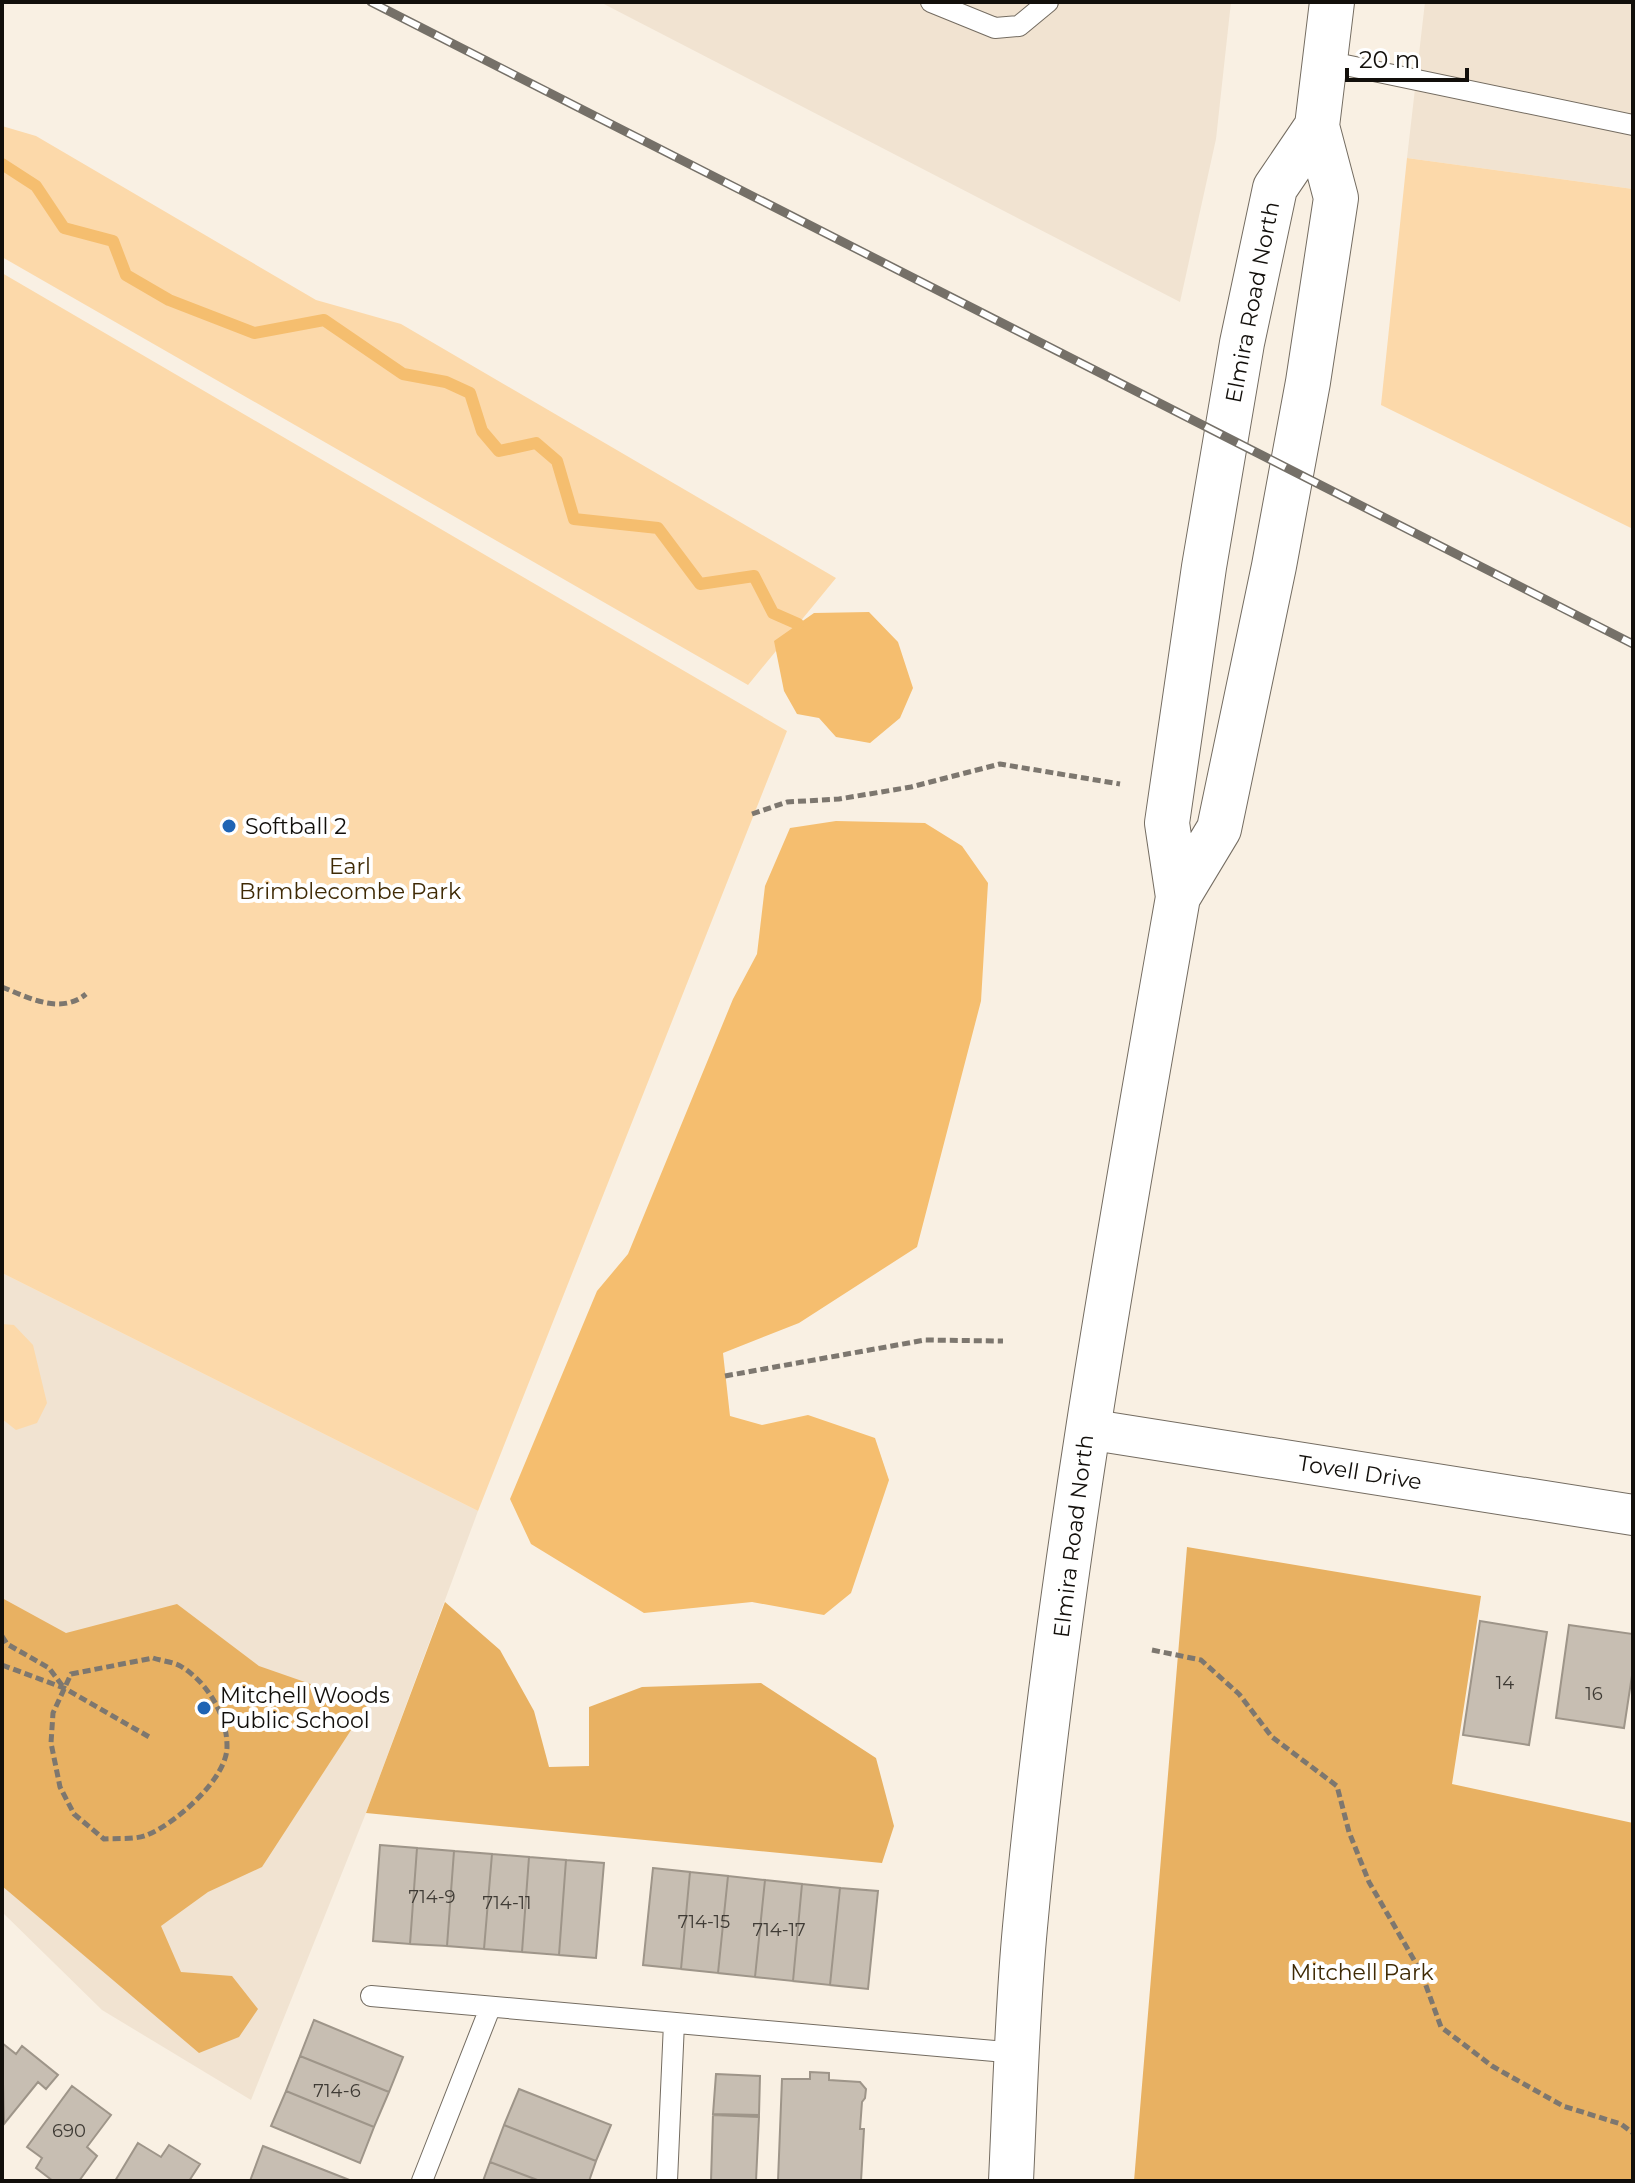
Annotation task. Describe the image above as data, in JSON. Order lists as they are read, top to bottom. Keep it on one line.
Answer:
{"streets":{"main road":["Elmira Road North"],"street":["Tovell Drive"]},"crossings":[["Elmira Road North","Tovell Drive"]],"parks":["Earl Brimblecombe Park","Mitchell Park"],"places":["Softball 2","Mitchell Woods Public School"],"house_numbers":["14","16","714-9","714-11","714-15","714-17","714-6","690"],"scale_bar":"20 m"}
